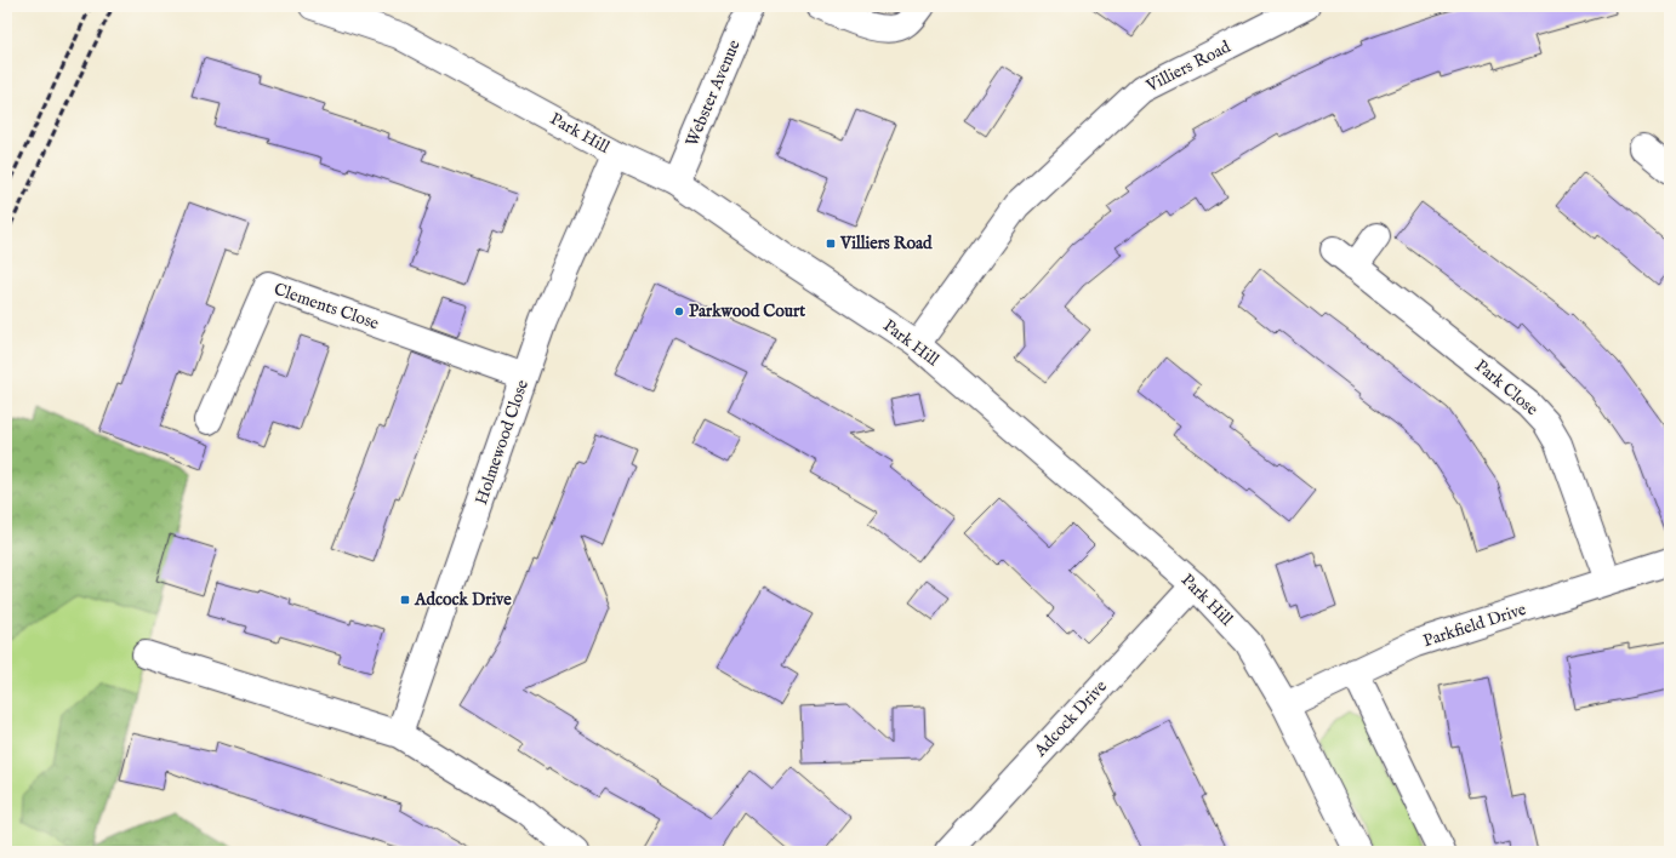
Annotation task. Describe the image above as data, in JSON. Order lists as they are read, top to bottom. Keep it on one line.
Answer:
{"streets":{"street":["Villiers Road","Webster Avenue","Park Hill","Clements Close","Park Close","Holmewood Close","Parkfield Drive","Adcock Drive"]},"crossings":[["Villiers Road","Park Hill"],["Webster Avenue","Park Hill"],["Park Hill","Holmewood Close"],["Park Hill","Parkfield Drive"],["Park Hill","Adcock Drive"],["Clements Close","Holmewood Close"],["Park Close","Parkfield Drive"]],"places":{"transit":["Villiers Road","Adcock Drive"],"other":["Parkwood Court"]}}
